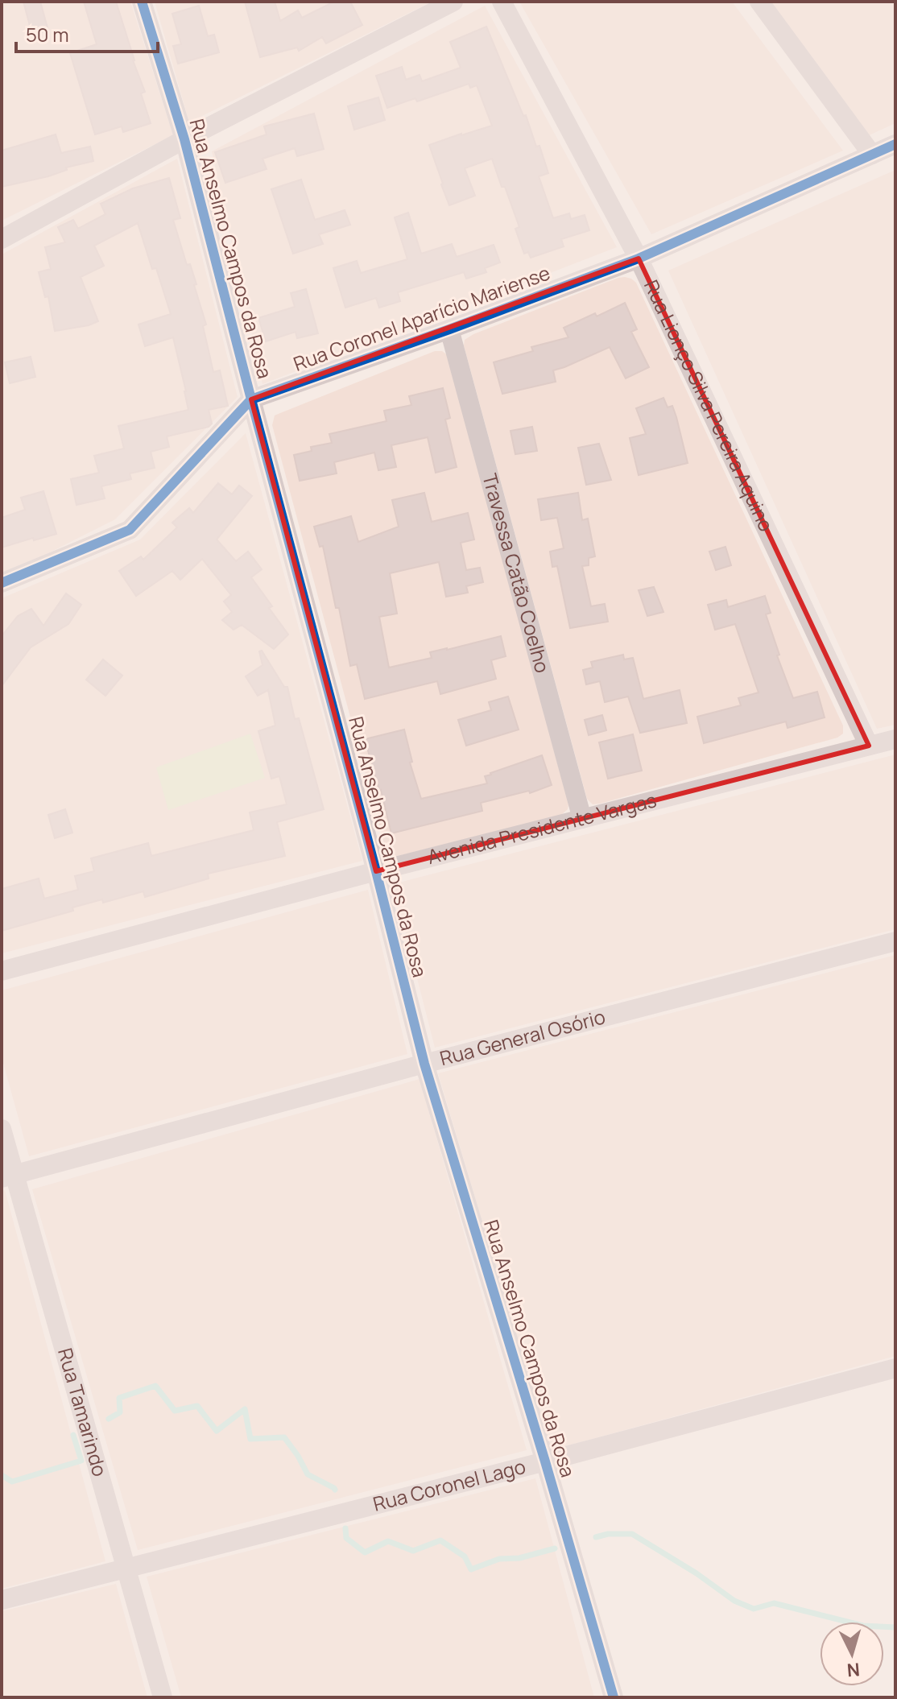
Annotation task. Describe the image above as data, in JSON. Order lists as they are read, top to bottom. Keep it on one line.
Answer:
{"streets":{"street":["Rua Anselmo Campos da Rosa","Rua Coronel Aparício Mariense","Rua Lionço Silva Pereira Aquino","Travessa Catão Coelho","Avenida Presidente Vargas","Rua General Osório","Rua Tamarindo","Rua Coronel Lago"]},"crossings":[["Rua Anselmo Campos da Rosa","Rua Coronel Aparício Mariense"],["Rua Anselmo Campos da Rosa","Avenida Presidente Vargas"],["Rua Anselmo Campos da Rosa","Rua General Osório"],["Rua Anselmo Campos da Rosa","Rua Coronel Lago"],["Rua Coronel Aparício Mariense","Rua Lionço Silva Pereira Aquino"],["Rua Coronel Aparício Mariense","Travessa Catão Coelho"],["Rua Lionço Silva Pereira Aquino","Avenida Presidente Vargas"],["Travessa Catão Coelho","Avenida Presidente Vargas"],["Rua General Osório","Rua Tamarindo"],["Rua Tamarindo","Rua Coronel Lago"]],"scale_bar":"50 m","north":"bottom"}
